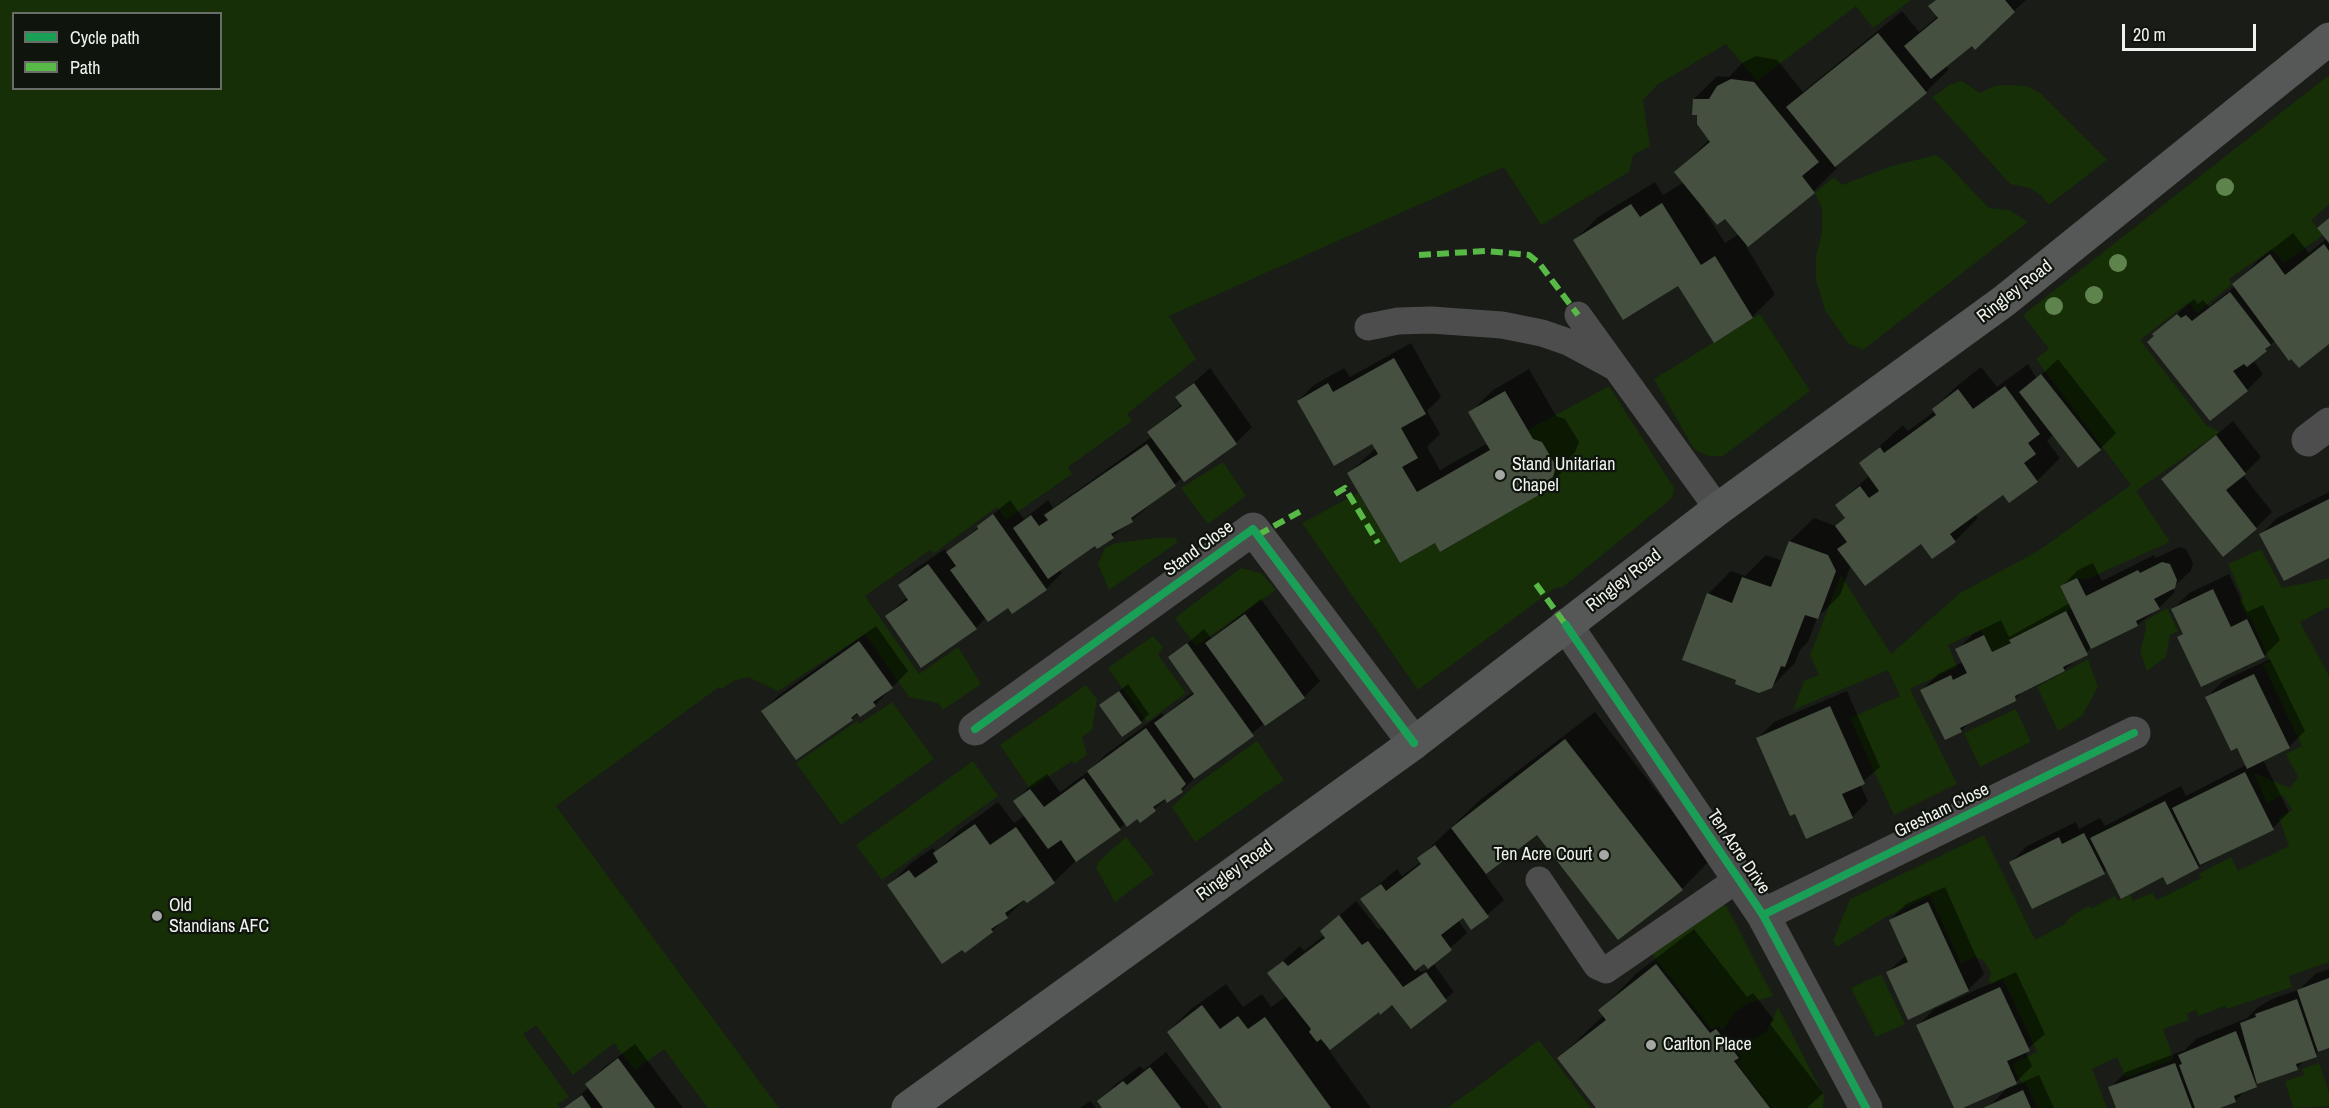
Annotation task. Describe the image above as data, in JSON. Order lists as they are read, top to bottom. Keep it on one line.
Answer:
{"streets":{"main road":["Ringley Road"],"street":["Stand Close","Gresham Close","Ten Acre Drive"]},"crossings":[["Ringley Road","Stand Close"],["Ringley Road","Ten Acre Drive"],["Gresham Close","Ten Acre Drive"]],"places":["Stand Unitarian Chapel","Ten Acre Court","Old Standians AFC","Carlton Place"],"legend":["Cycle path","Path"],"scale_bar":"20 m"}
